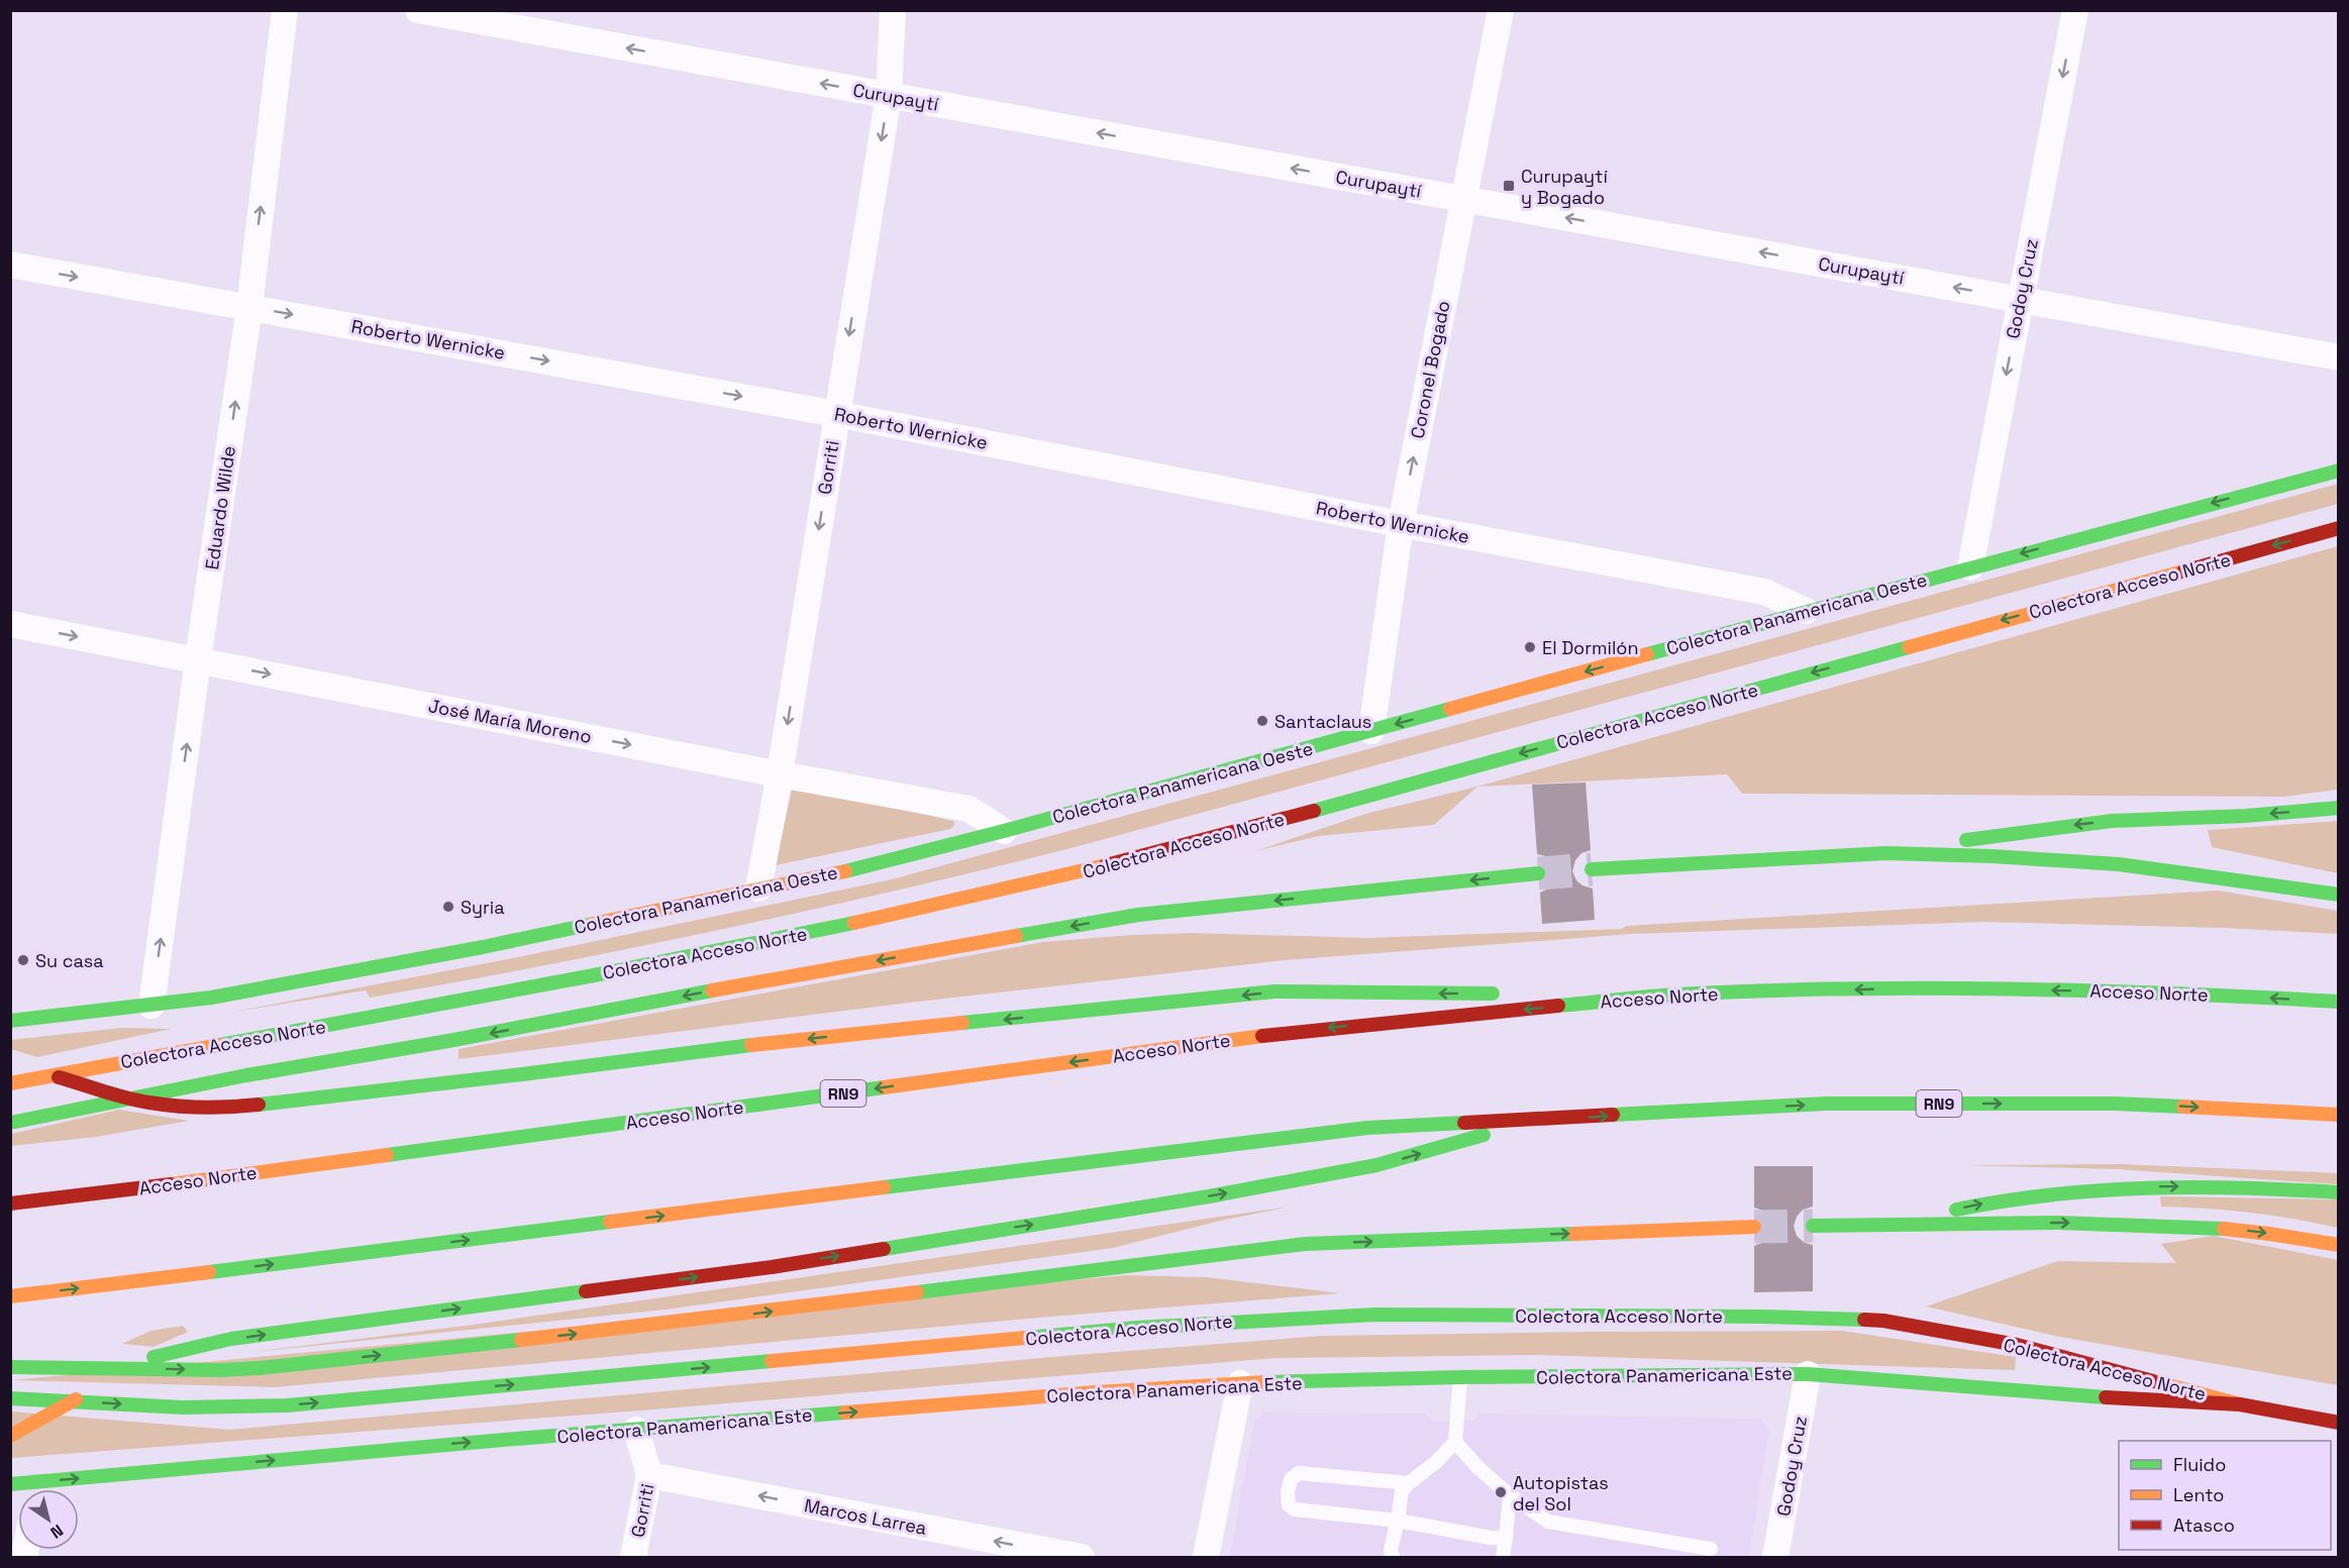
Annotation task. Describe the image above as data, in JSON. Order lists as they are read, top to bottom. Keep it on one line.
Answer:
{"streets":{"main road":["Colectora Acceso Norte","Colectora Panamericana Oeste","Acceso Norte","RN9","Colectora Panamericana Este"],"street":["Curupaytí","Godoy Cruz","Roberto Wernicke","Coronel Bogado","Gorriti","Eduardo Wilde","José María Moreno","Marcos Larrea"]},"crossings":[["Curupaytí","Godoy Cruz"],["Curupaytí","Coronel Bogado"],["Curupaytí","Gorriti"],["Godoy Cruz","Colectora Panamericana Oeste"],["Godoy Cruz","Colectora Panamericana Este"],["Roberto Wernicke","Coronel Bogado"],["Roberto Wernicke","Gorriti"],["Roberto Wernicke","Eduardo Wilde"],["Roberto Wernicke","Colectora Panamericana Oeste"],["Coronel Bogado","Colectora Panamericana Oeste"],["Gorriti","Colectora Panamericana Oeste"],["Gorriti","José María Moreno"],["Gorriti","Colectora Panamericana Este"],["Gorriti","Marcos Larrea"],["Eduardo Wilde","Colectora Panamericana Oeste"],["Eduardo Wilde","José María Moreno"],["Colectora Acceso Norte","Colectora Panamericana Este"],["Colectora Panamericana Oeste","José María Moreno"]],"one_way":["Curupaytí","Godoy Cruz","Roberto Wernicke","Coronel Bogado","Gorriti","Eduardo Wilde","José María Moreno","Marcos Larrea"],"places":{"transit":["Curupaytí y Bogado"],"other":["El Dormilón","Santaclaus","Syria","Su casa","Autopistas del Sol"]},"legend":["Fluido","Lento","Atasco"],"north":"bottom right"}
